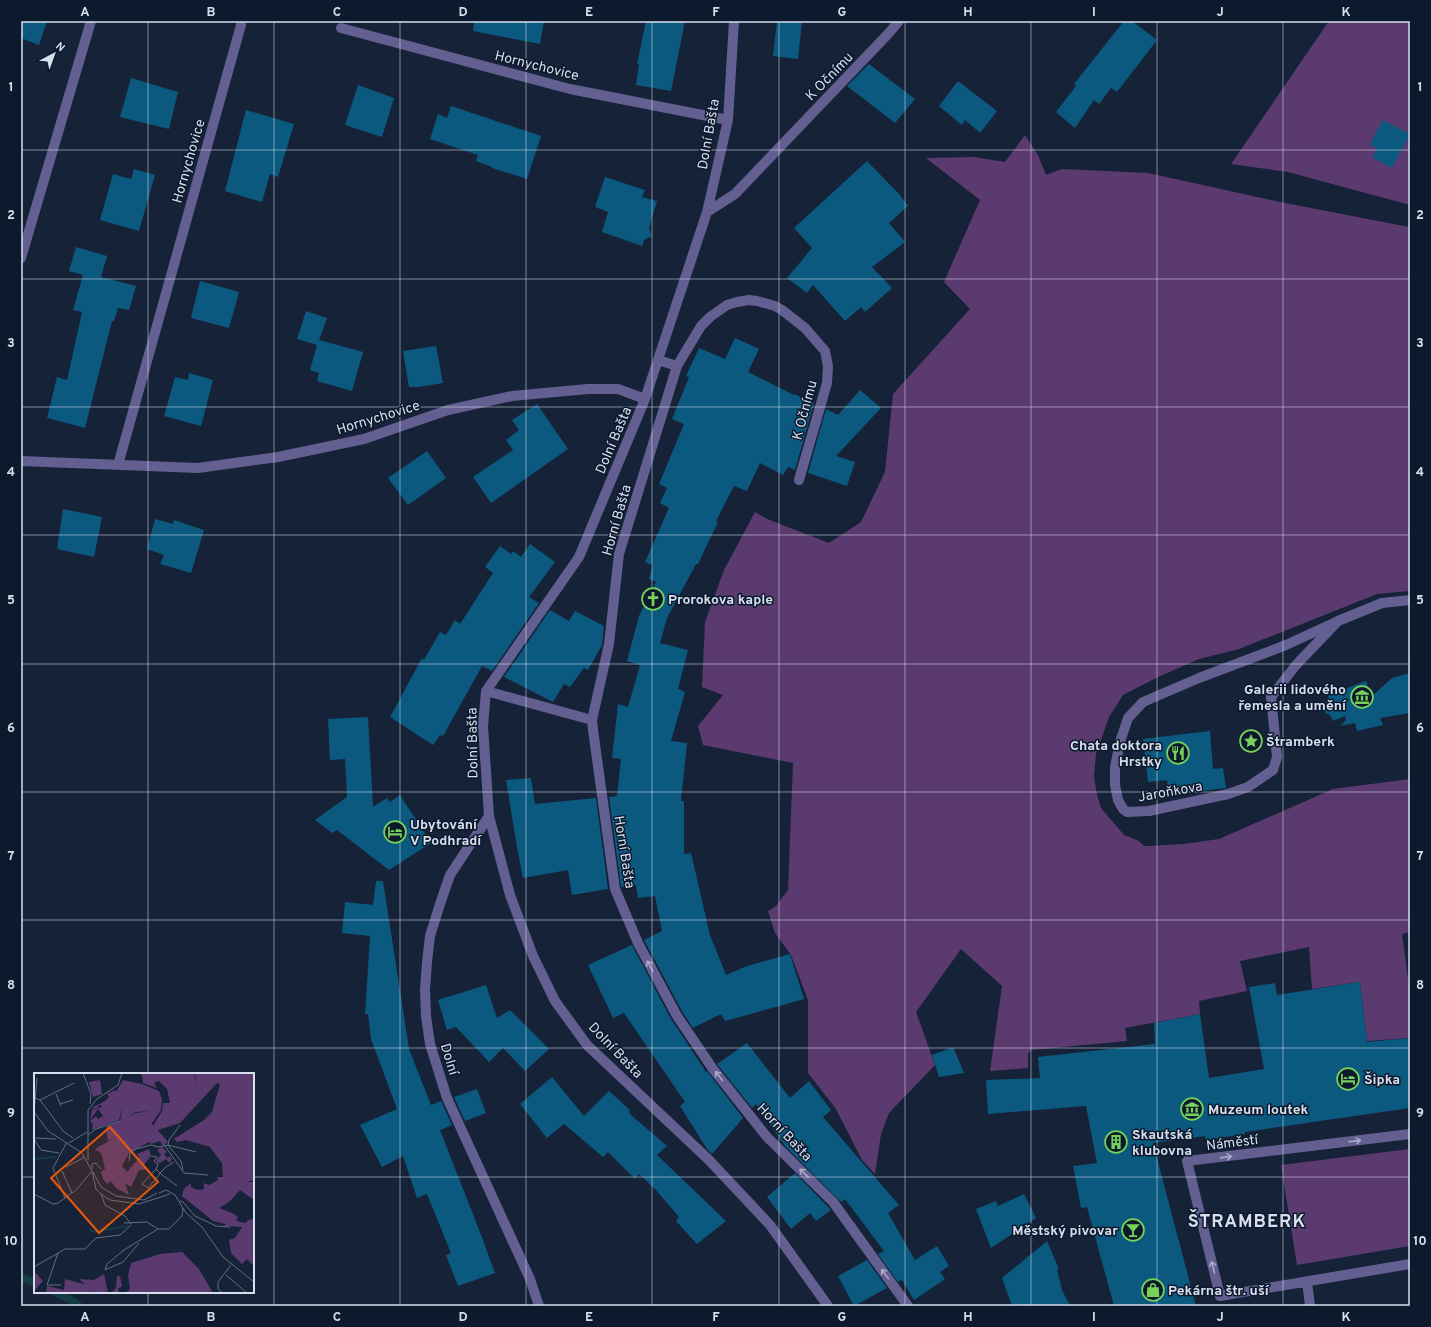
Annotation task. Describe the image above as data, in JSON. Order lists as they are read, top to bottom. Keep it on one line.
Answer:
{"streets":{"street":["Hornychovice","K Očnímu","Dolní Bašta","Horní Bašta","Jaroňkova","Dolní","Náměstí"]},"crossings":[["Hornychovice","Dolní Bašta"],["K Očnímu","Dolní Bašta"],["K Očnímu","Horní Bašta"],["Dolní Bašta","Dolní"]],"one_way":["Horní Bašta"],"districts":["ŠTRAMBERK"],"places":{"church":["Prorokova kaple"],"museum":["Galerii lidového řemesla a umění","Muzeum loutek"],"place":["Štramberk"],"restaurant":["Chata doktora Hrstky"],"hotel":["Ubytování V Podhradí","Šipka"],"building":["Skautská klubovna"],"bar":["Městský pivovar"],"shop":["Pekárna štr. uší"]},"north":"top right","grid":{"columns":["A","B","C","D","E","F","G","H","I","J","K"],"rows":["1","2","3","4","5","6","7","8","9","10"]}}
